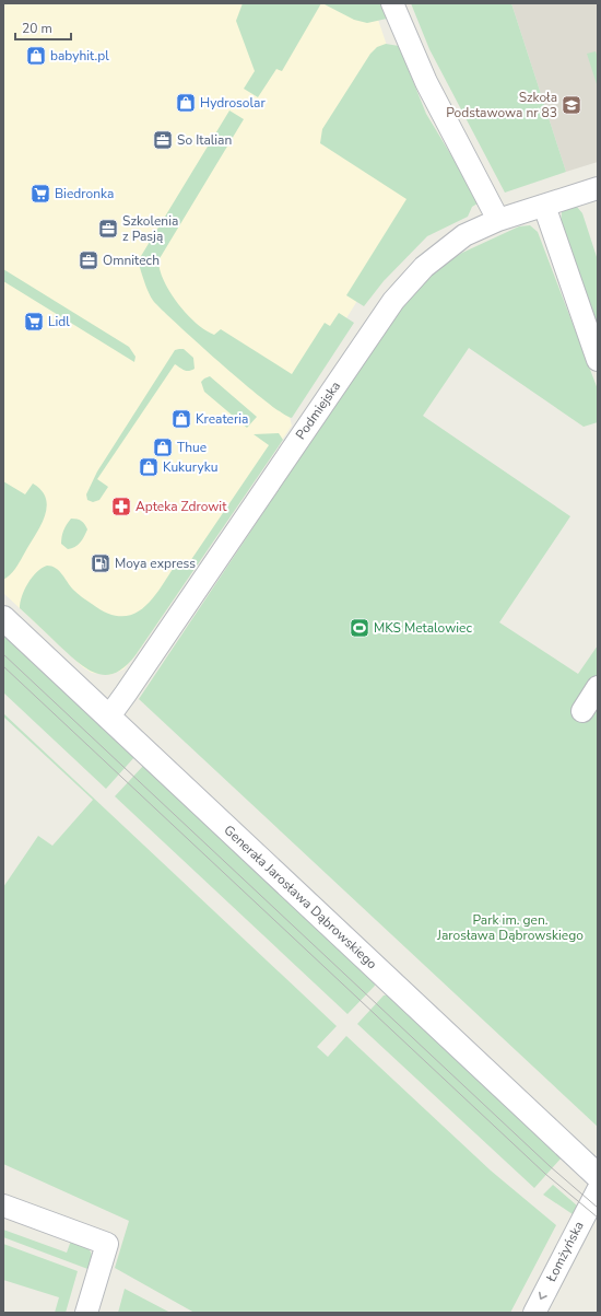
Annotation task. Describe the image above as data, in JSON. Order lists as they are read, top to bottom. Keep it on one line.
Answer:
{"streets":{"street":["Podmiejska","Generała Jarosława Dąbrowskiego","Łomżyńska"]},"crossings":[["Podmiejska","Generała Jarosława Dąbrowskiego"]],"one_way":["Łomżyńska"],"parks":["Park im. gen. Jarosława Dąbrowskiego"],"places":{"shop":["babyhit.pl","Hydrosolar","Kreateria","Thue","Kukuryku"],"school or university":["Szkoła Podstawowa nr 83"],"office":["So Italian","Szkolenia z Pasją","Omnitech"],"supermarket":["Biedronka","Lidl"],"pharmacy":["Apteka Zdrowit"],"fuel station":["Moya express"],"sports":["MKS Metalowiec"]},"scale_bar":"20 m"}
